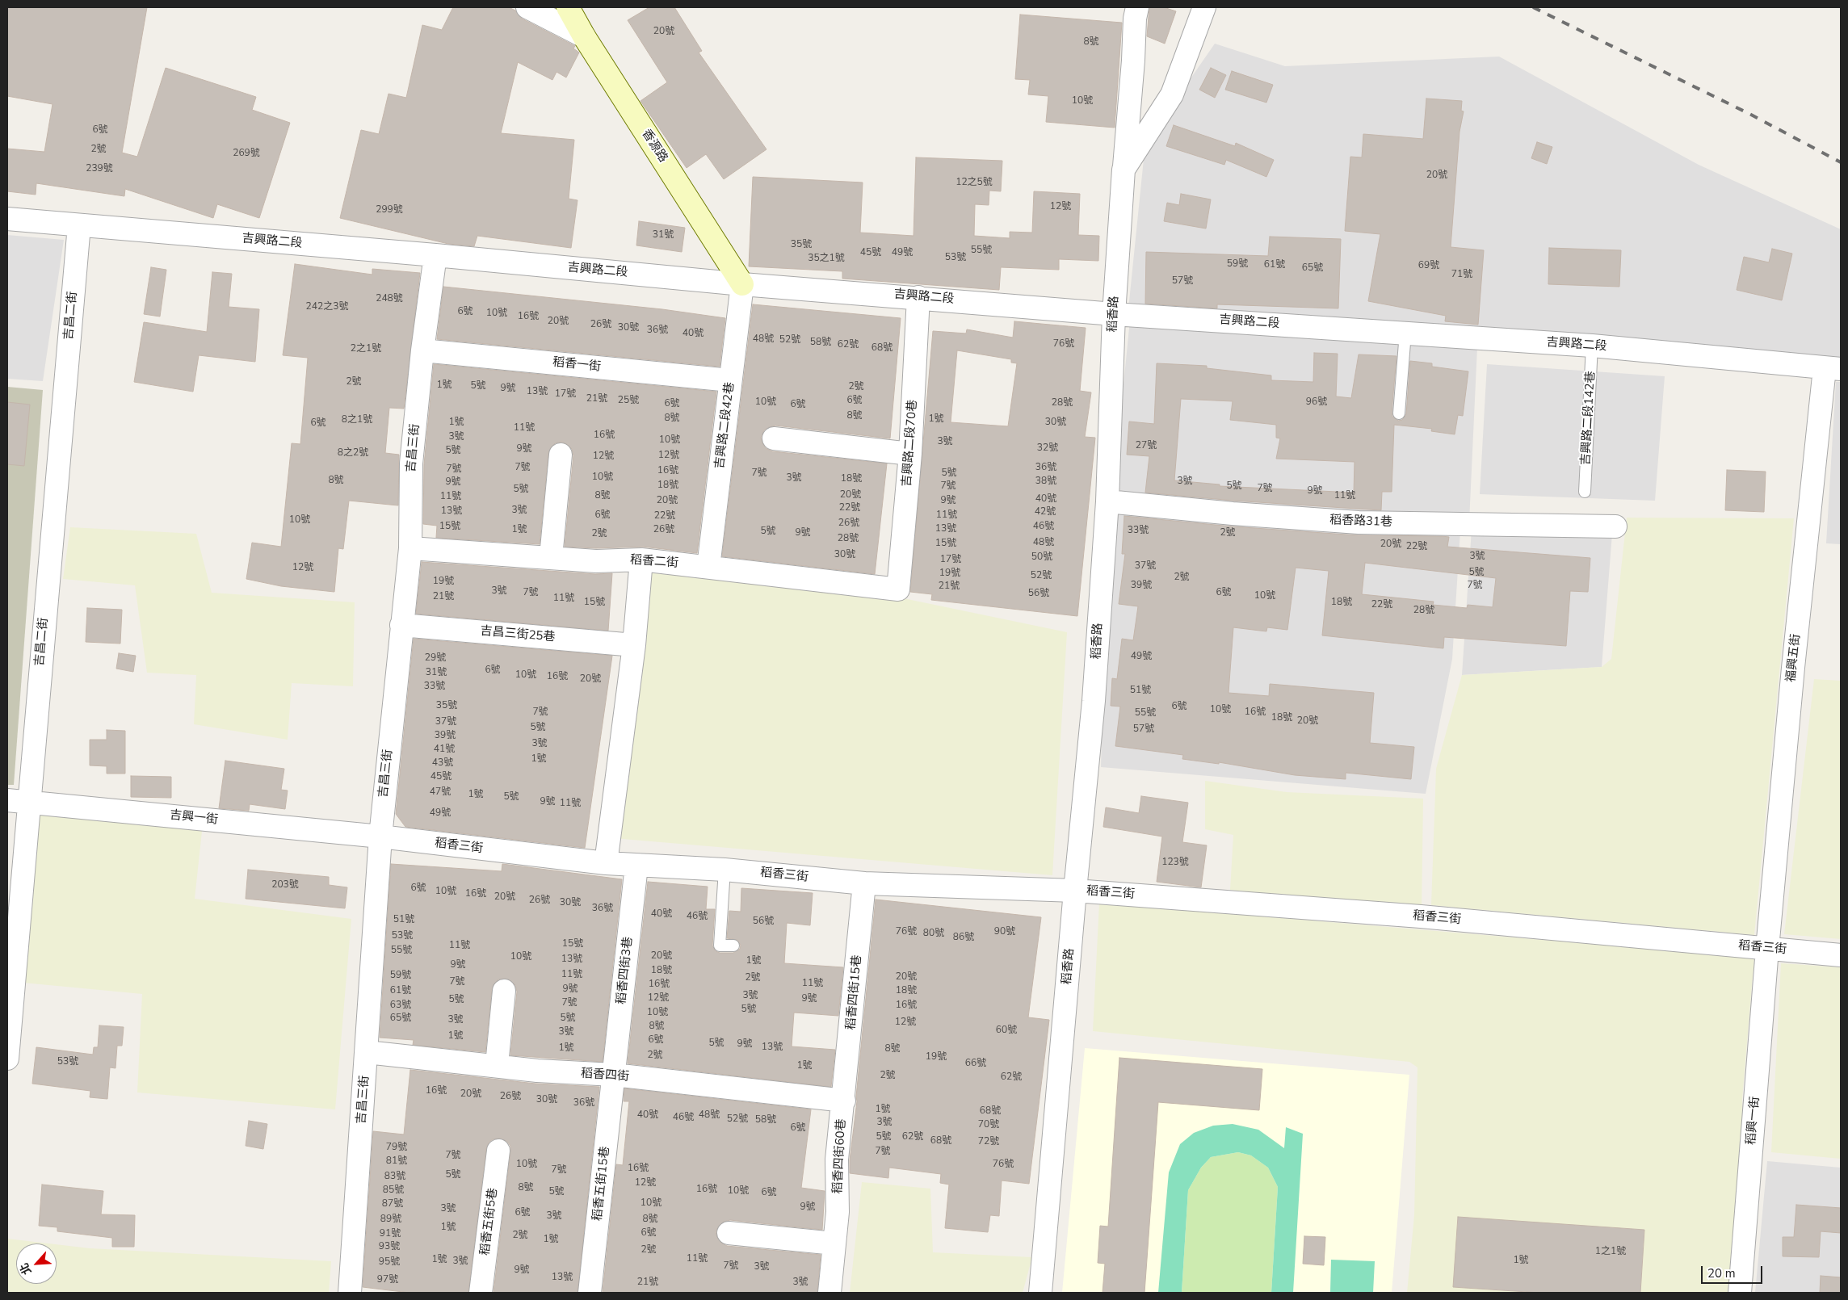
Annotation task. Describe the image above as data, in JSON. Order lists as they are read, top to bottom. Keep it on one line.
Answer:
{"streets":{"street":["香源路","吉興路二段","稻香路","吉昌二街","稻香一街","吉興路二段42巷","吉興路二段70巷","吉昌三街","稻香路31巷","稻香二街","吉昌三街25巷","福興五街","吉興一街","稻香三街","稻香四街3巷","稻香四街15巷","稻香四街","稻興一街","稻香四街60巷","稻香五街15巷","稻香五街5巷"],"lane":["吉興路二段142巷"]},"crossings":[["香源路","吉興路二段"],["香源路","吉興路二段42巷"],["吉興路二段","稻香路"],["吉興路二段","吉昌二街"],["吉興路二段","吉興路二段142巷"],["吉興路二段","吉興路二段42巷"],["吉興路二段","吉興路二段70巷"],["吉興路二段","吉昌三街"],["吉興路二段","福興五街"],["稻香路","稻香路31巷"],["稻香路","稻香三街"],["吉昌二街","吉興一街"],["稻香一街","吉興路二段42巷"],["稻香一街","吉昌三街"],["吉興路二段42巷","稻香二街"],["吉興路二段70巷","稻香二街"],["吉昌三街","稻香二街"],["吉昌三街","吉昌三街25巷"],["吉昌三街","吉興一街"],["吉昌三街","稻香三街"],["吉昌三街","稻香四街"],["福興五街","稻香三街"],["福興五街","稻興一街"],["吉興一街","稻香三街"],["稻香三街","稻香四街3巷"],["稻香三街","稻香四街15巷"],["稻香三街","稻興一街"],["稻香四街3巷","稻香四街"],["稻香四街3巷","稻香五街15巷"],["稻香四街15巷","稻香四街"],["稻香四街15巷","稻香四街60巷"],["稻香四街","稻香四街60巷"],["稻香四街","稻香五街15巷"]],"house_numbers":["20號","8號","10號","6號","2號","269號","239號","20號","12之5號","12號","299號","31號","35號","55號","45號","49號","53號","35之1號","59號","61號","69號","65號","71號","57號","248號","242之3號","6號","10號","16號","20號","26號","30號","36號","40號","48號","52號","58號","76號","62號","68號","2之1號","2號","1號","5號","2號","9號","13號","17號","21號","25號","6號","10號","96號","28號","6號","6號","8號","8號","1號","8之1號","1號","30號","6號","11號","16號","3號","10號","3號","27號","32號","9號","5號","8之2號","12號","12號","7號","36號","7號","16號","7號","5號","10號","3號","18號","8號","38號","3號","9號","18號","7號","5號","7號","5號","9號","20號","8號","11號","11號","40號","20號","9號","22號","3號","13號","42號","6號","11號","22號","10號","26號","15號","46號","13號","1號","26號","33號","5號","9號","2號","2號","28號","48號","15號","20號","22號","30號","3號","50號","17號","37號","12號","5號","19號","52號","2號","19號","39號","7號","21號","3號","7號","6號","56號","10號","21號","11號","15號","18號","22號","28號","49號","29號","6號","31號","10號","16號","20號","33號","51號","35號","6號","10號","7號","16號","55號","18號","20號","37號","5號","57號","39號","3號","41號","1號","43號","45號","47號","1號","5號","9號","11號","49號","123號","203號","6號","10號","16號","20號","26號","30號","36號","40號","46號","51號","56號","76號","90號","80號","53號","86號","15號","11號","55號","20號","10號","13號","1號","9號","18號","11號","59號","20號","2號","7號","11號","16號","9號","61號","18號","3號","12號","9號","5號","7號","63號","16號","5號","10號","65號","5號","3號","12號","8號","60號","3號","1號","6號","5號","9號","13號","1號","8號","2號","19號","53號","66號","1號","2號","62號","16號","20號","26號","30號","36號","1號","68號","40號","48號","46號","52號","58號","3號","70號","6號","5號","62號","68號","72號","79號","7號","7號","81號","10號","76號","16號","7號","5號","83號","12號","8號","16號","85號","10號","5號","6號","10號","87號","9號","3號","6號","3號","89號","8號","1號","6號","91號","2號","1號","93號","2號","1之1號","11號","1號","1號","3號","95號","7號","3號","9號","13號","97號","21號","3號"],"scale_bar":"20 m","north":"bottom left"}
